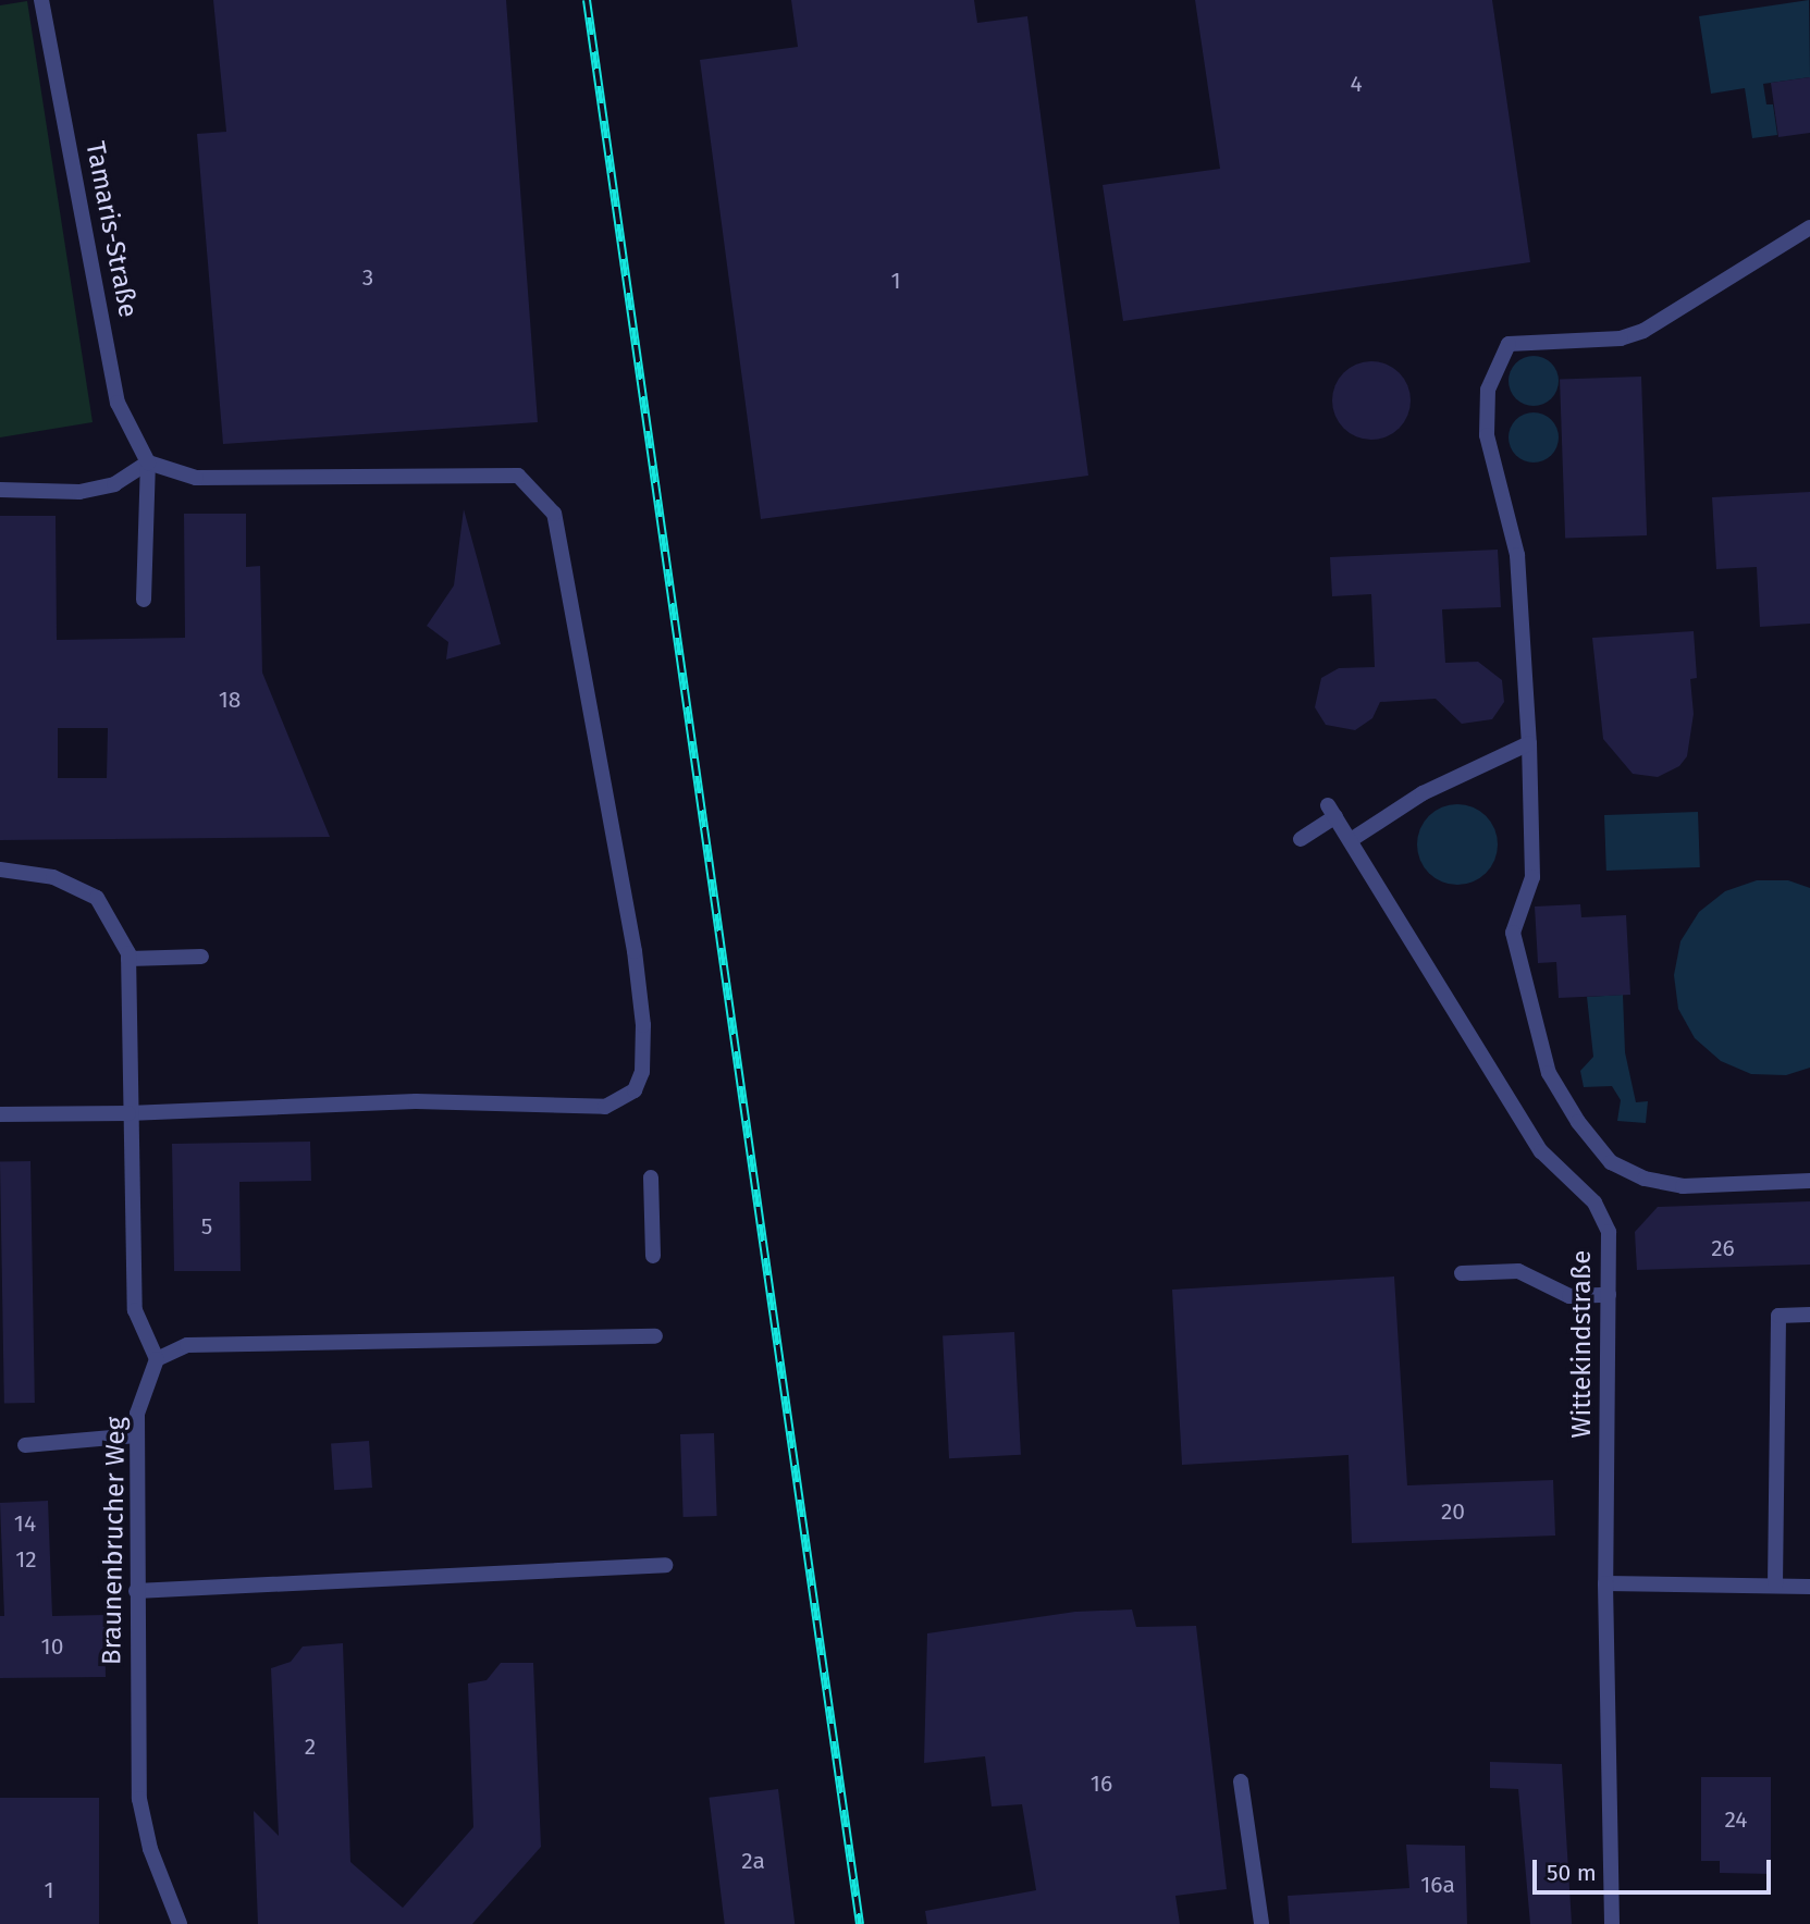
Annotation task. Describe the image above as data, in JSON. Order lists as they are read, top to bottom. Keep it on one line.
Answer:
{"streets":{"street":["Tamaris-Straße","Wittekindstraße","Braunenbrucher Weg"]},"house_numbers":["4","3","1","18","5","26","20","14","12","10","2","16","24","2a","16a","1"],"scale_bar":"50 m"}
